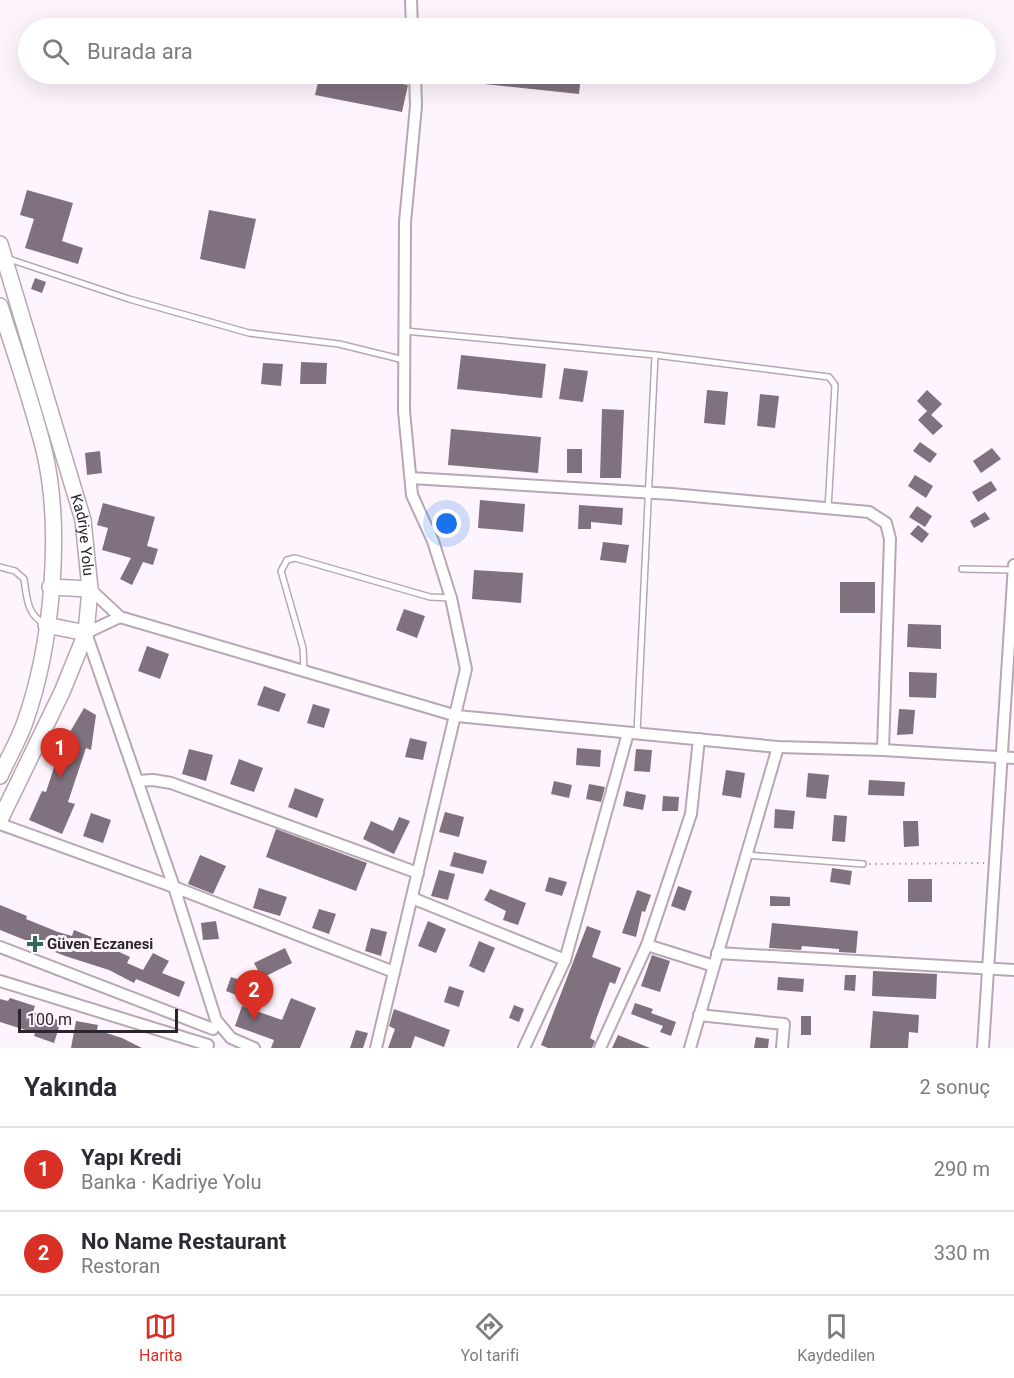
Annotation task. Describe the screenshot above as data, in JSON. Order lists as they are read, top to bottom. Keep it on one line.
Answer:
{"streets":{"main road":["Kadriye Yolu"]},"places":{"health":["Güven Eczanesi"]},"scale_bar":"100 m","page":{"search":"Burada ara","pins":["1","2"],"scale":"100 m","heading":["Yakında","2 sonuç"],"list":[{"mark":"1","name":"Yapı Kredi","note":"Banka · Kadriye Yolu","value":"290 m"},{"mark":"2","name":"No Name Restaurant","note":"Restoran","value":"330 m"}],"nav":["Harita","Yol tarifi","Kaydedilen"]}}
